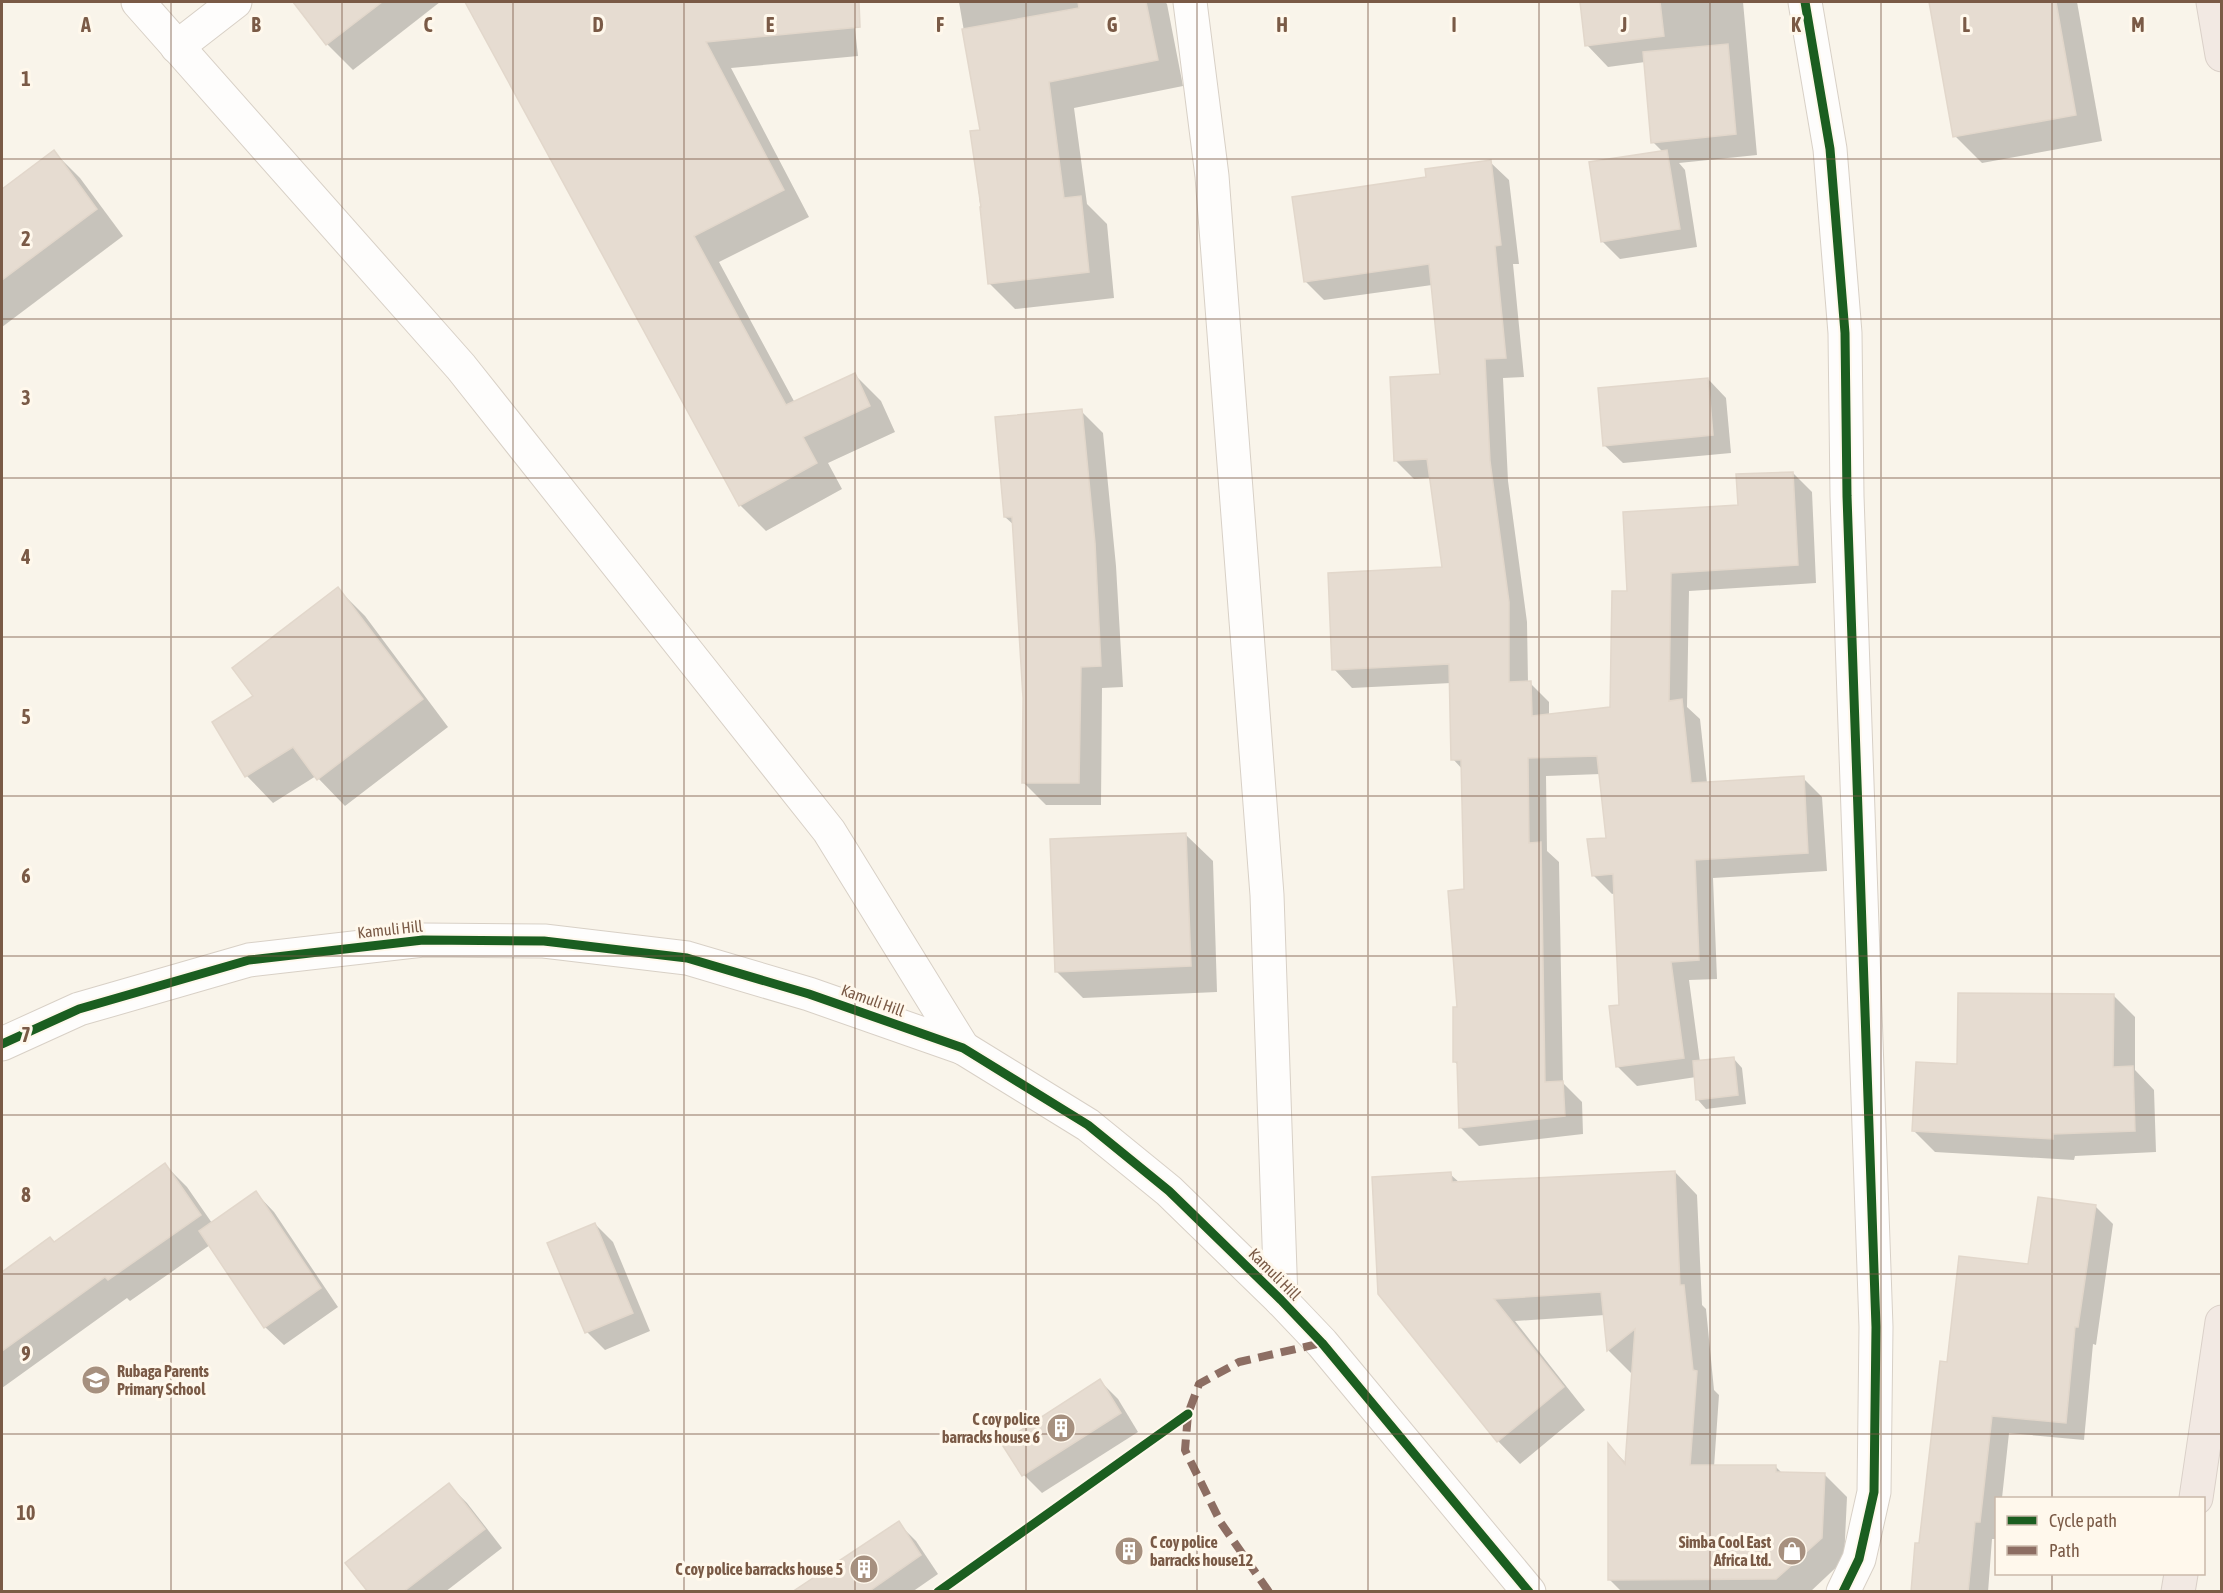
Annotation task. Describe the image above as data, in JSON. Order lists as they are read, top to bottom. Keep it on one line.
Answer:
{"streets":{"street":["Kamuli Hill"]},"places":{"school or university":["Rubaga Parents Primary School"],"building":["C coy police barracks house 6","C coy police barracks house12","C coy police barracks house 5"],"shop":["Simba Cool East Africa Ltd."]},"legend":["Cycle path","Path"],"grid":{"columns":["A","B","C","D","E","F","G","H","I","J","K","L","M"],"rows":["1","2","3","4","5","6","7","8","9","10"]}}
